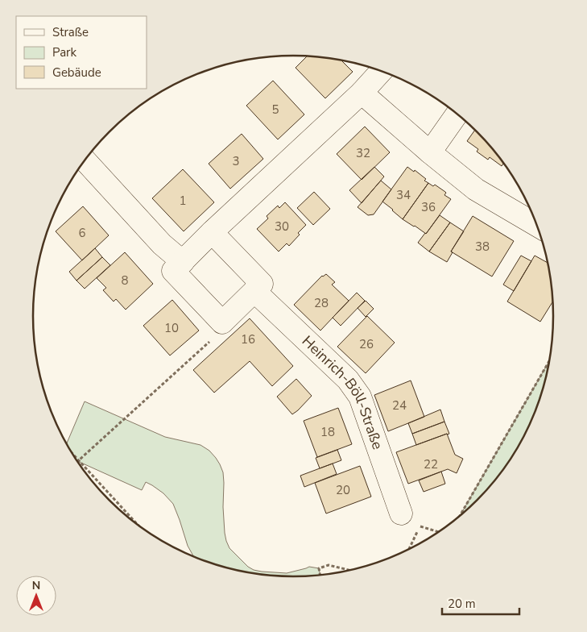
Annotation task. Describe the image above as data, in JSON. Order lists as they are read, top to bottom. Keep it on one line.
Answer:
{"streets":{"street":["Heinrich-Böll-Straße"]},"house_numbers":["5","32","3","34","1","36","30","6","38","8","28","10","16","26","24","18","22","20"],"legend":["Straße","Park","Gebäude"],"scale_bar":"20 m","north":"top"}
